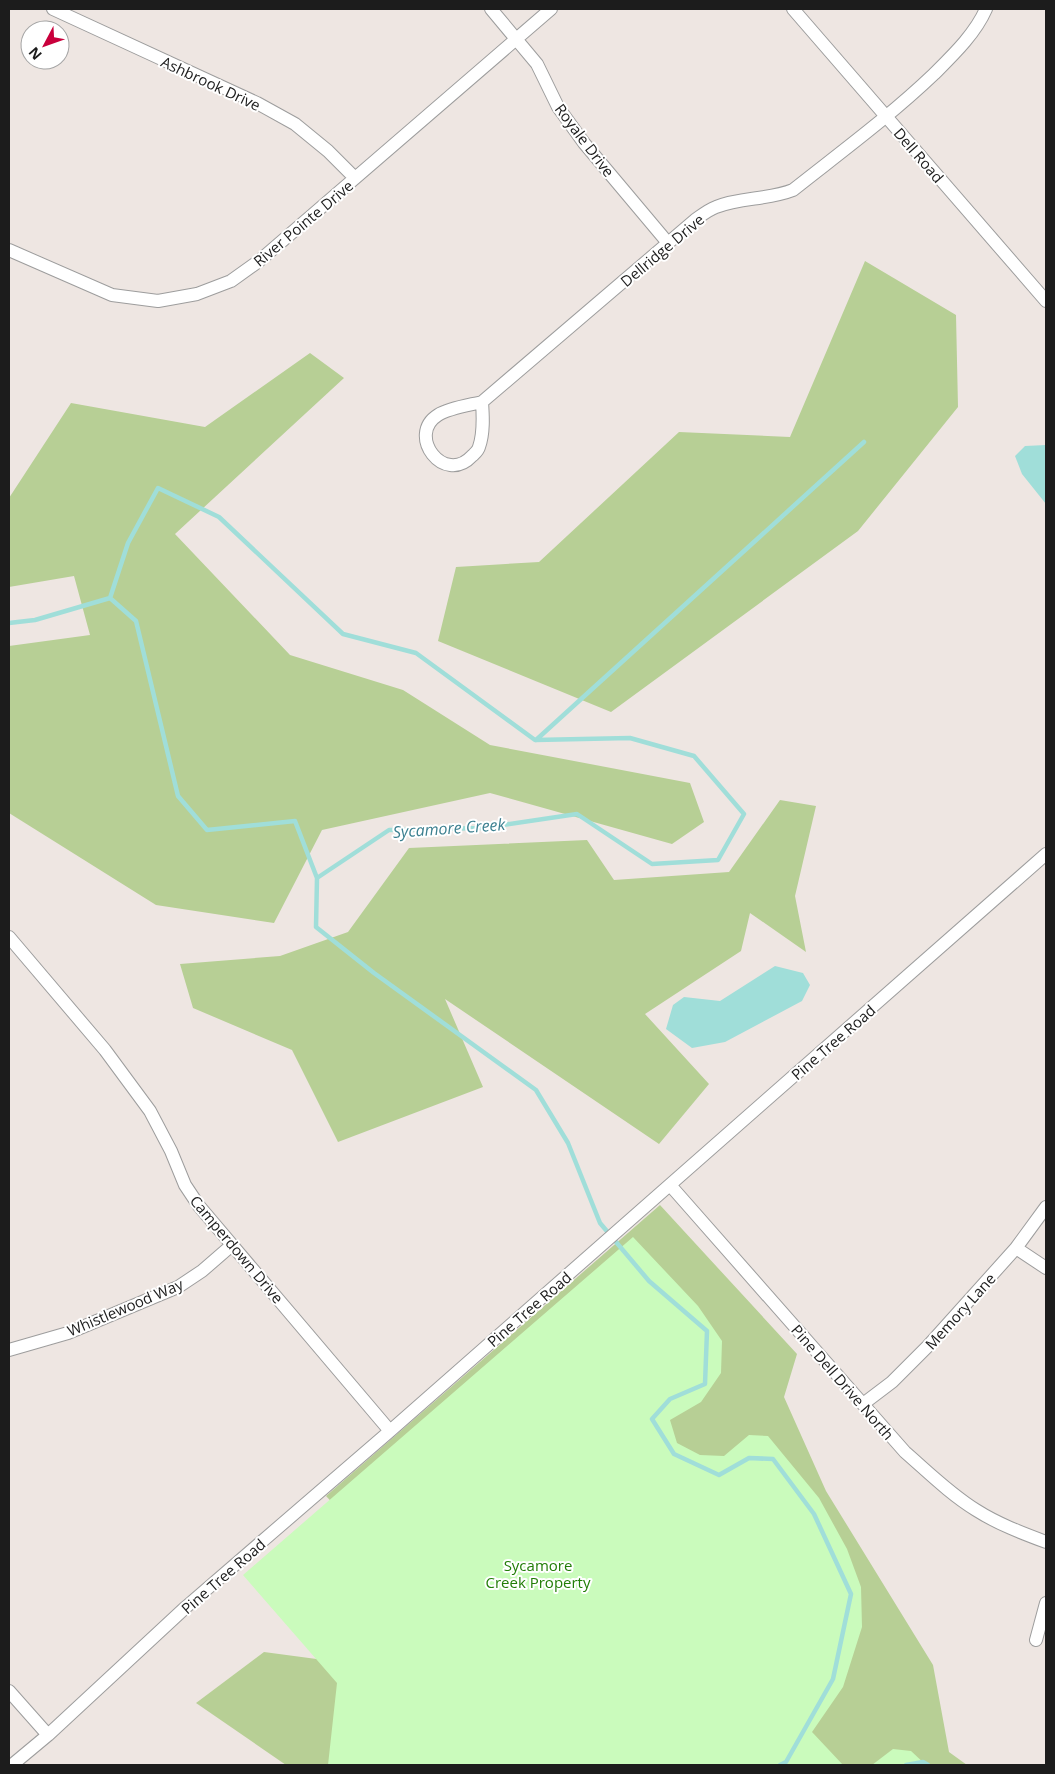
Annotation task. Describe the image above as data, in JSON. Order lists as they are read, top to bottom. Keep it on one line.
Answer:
{"streets":{"street":["Ashbrook Drive","Royale Drive","Dell Road","River Pointe Drive","Dellridge Drive","Pine Tree Road","Camperdown Drive","Whistlewood Way","Memory Lane","Pine Dell Drive North"]},"crossings":[["Ashbrook Drive","River Pointe Drive"],["Royale Drive","River Pointe Drive"],["Royale Drive","Dellridge Drive"],["Dell Road","Dellridge Drive"],["Pine Tree Road","Camperdown Drive"],["Pine Tree Road","Pine Dell Drive North"],["Camperdown Drive","Whistlewood Way"],["Memory Lane","Pine Dell Drive North"]],"water":["Sycamore Creek"],"parks":["Sycamore Creek Property"],"north":"bottom left"}
